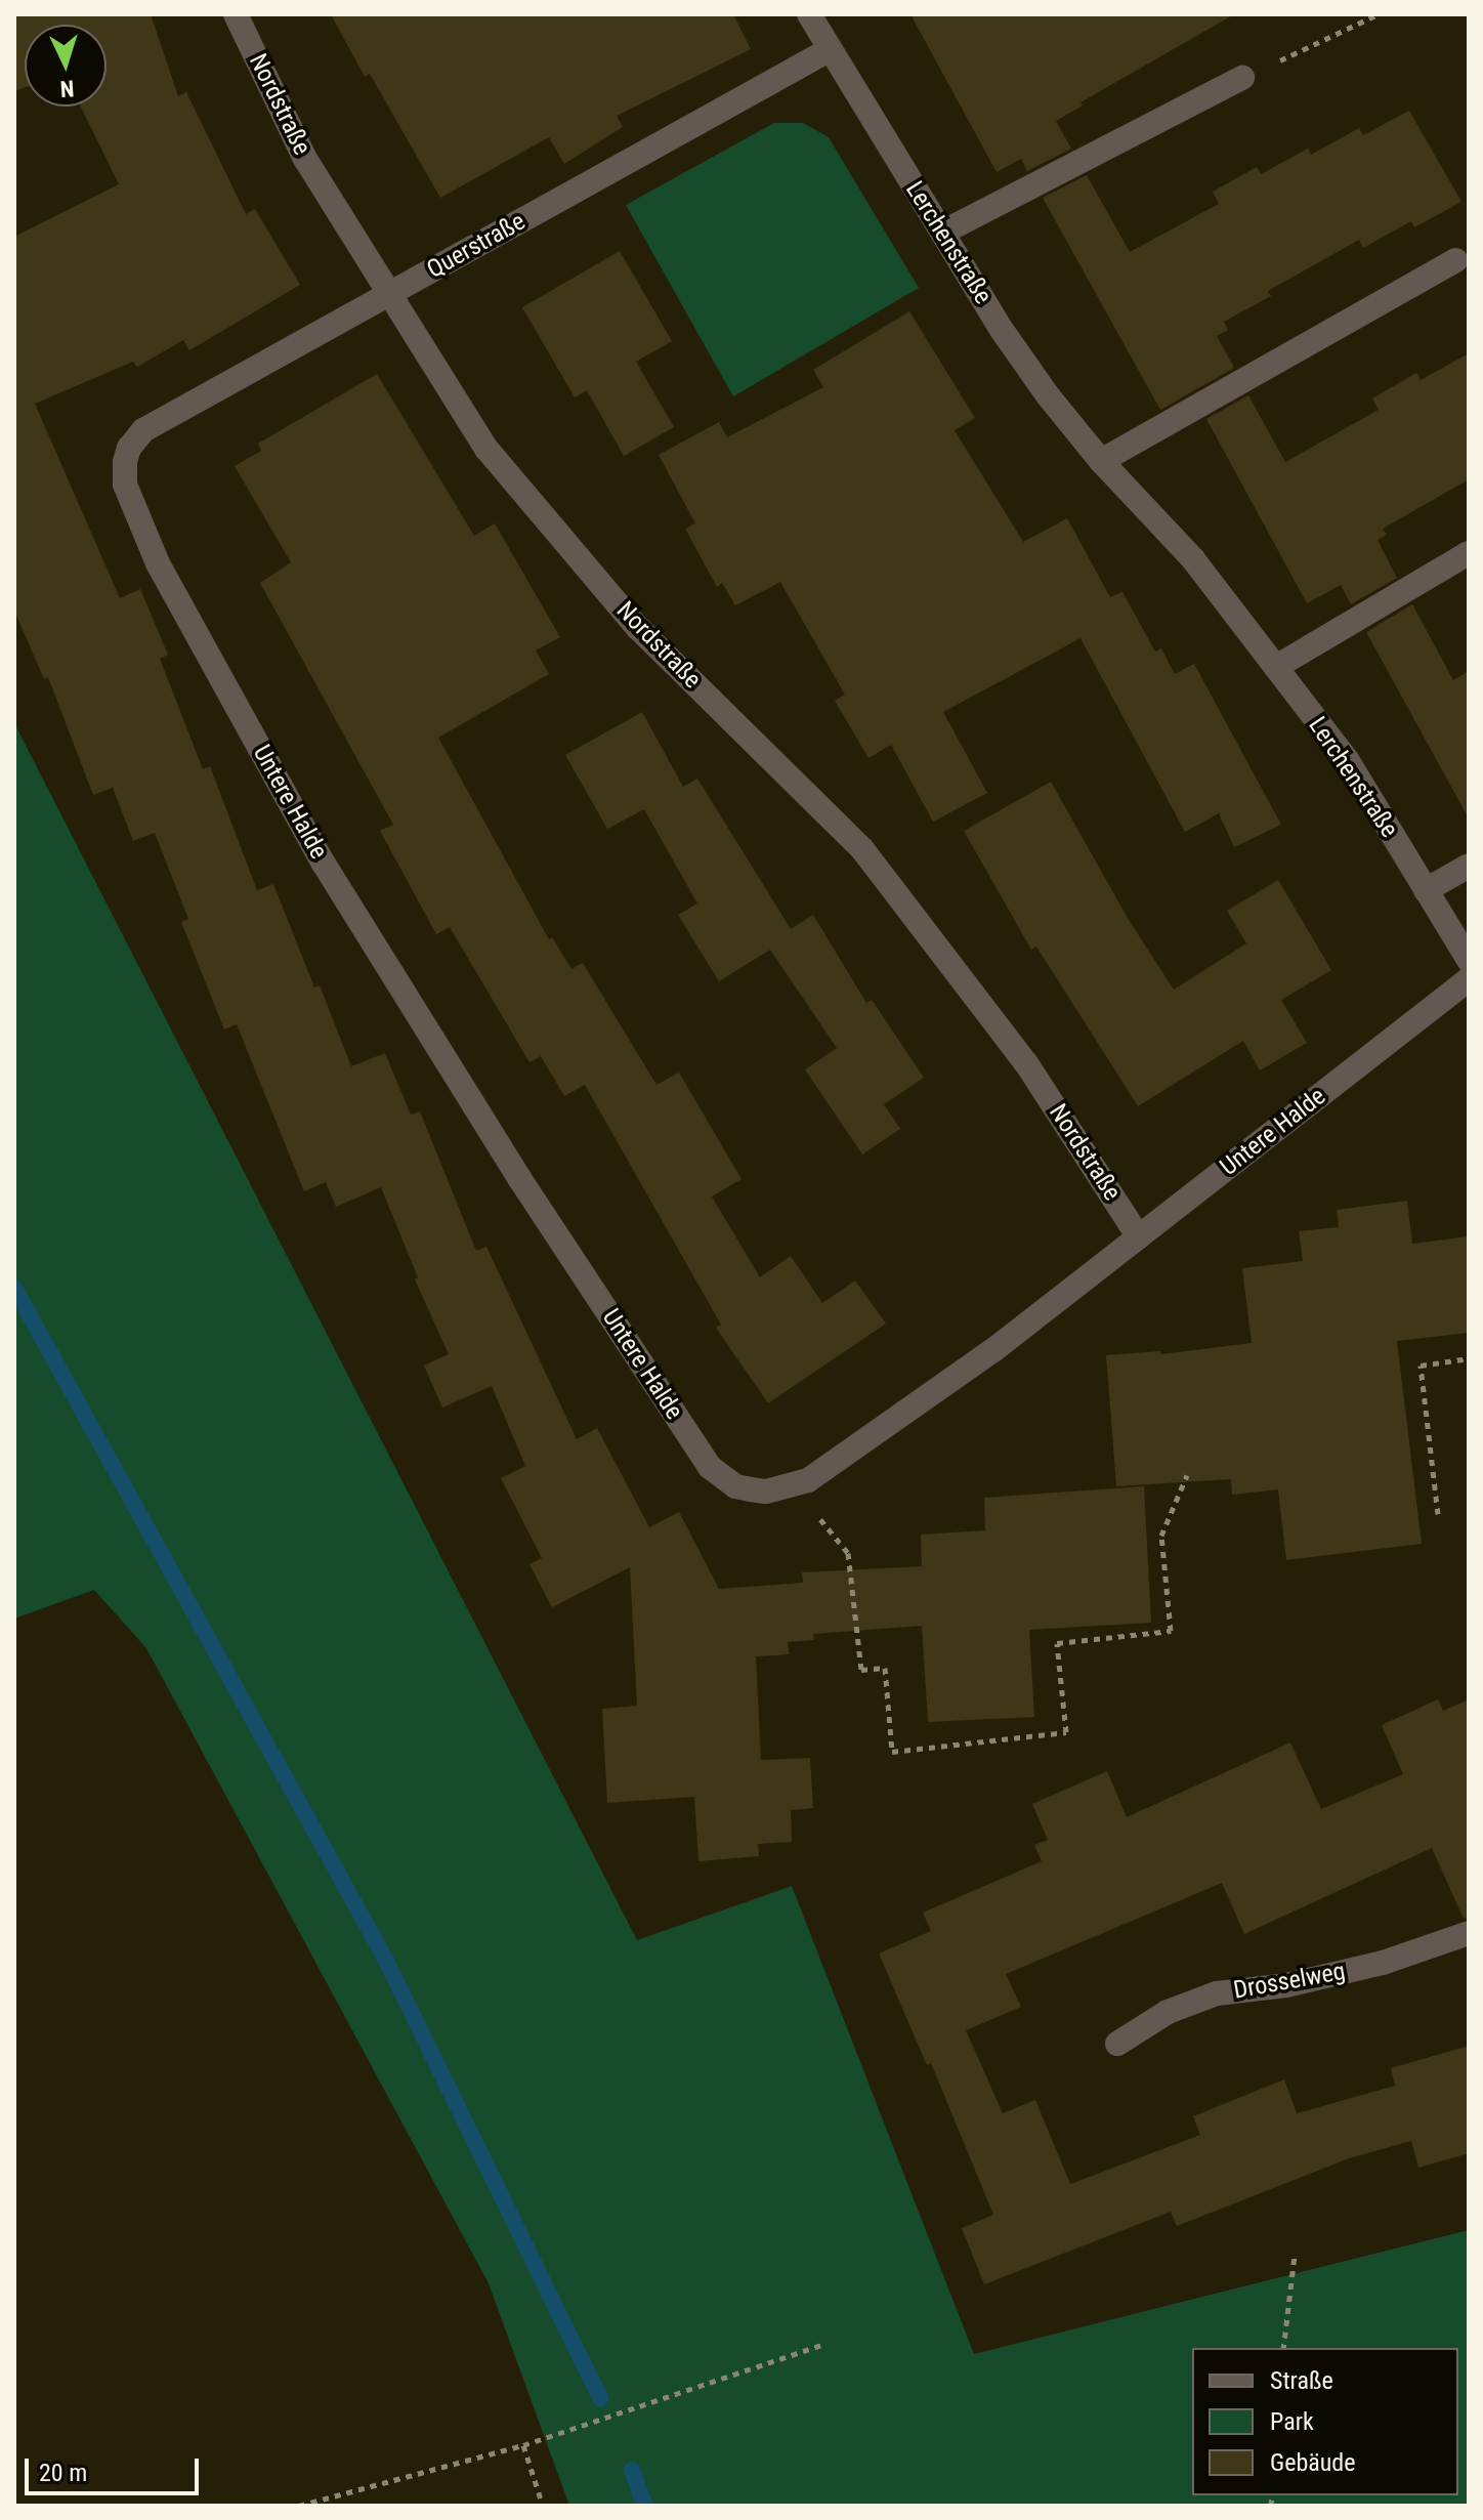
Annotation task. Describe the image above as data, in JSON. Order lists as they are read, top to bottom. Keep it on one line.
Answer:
{"streets":{"street":["Nordstraße","Lerchenstraße","Querstraße","Untere Halde","Drosselweg"]},"crossings":[["Nordstraße","Querstraße"],["Nordstraße","Untere Halde"],["Lerchenstraße","Querstraße"],["Querstraße","Untere Halde"]],"legend":["Straße","Park","Gebäude"],"scale_bar":"20 m","north":"bottom"}
